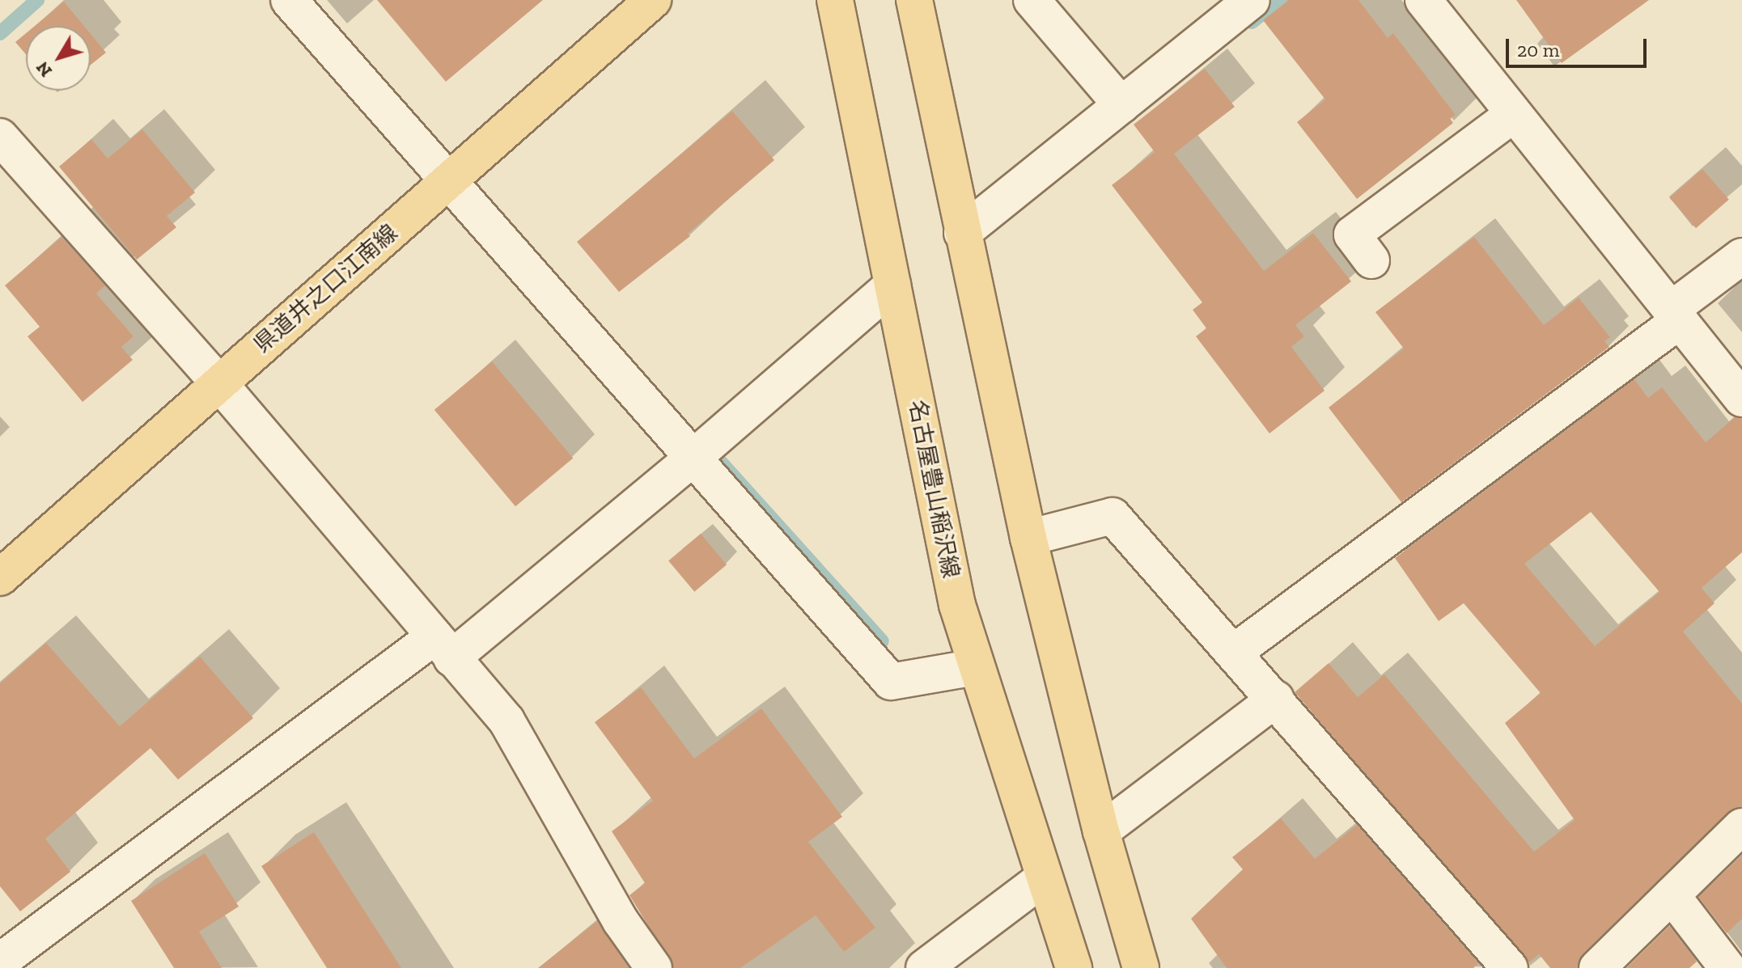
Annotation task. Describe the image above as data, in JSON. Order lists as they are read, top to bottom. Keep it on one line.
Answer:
{"streets":{"main road":["県道井之口江南線","名古屋豊山稲沢線"]},"scale_bar":"20 m","north":"bottom left"}
